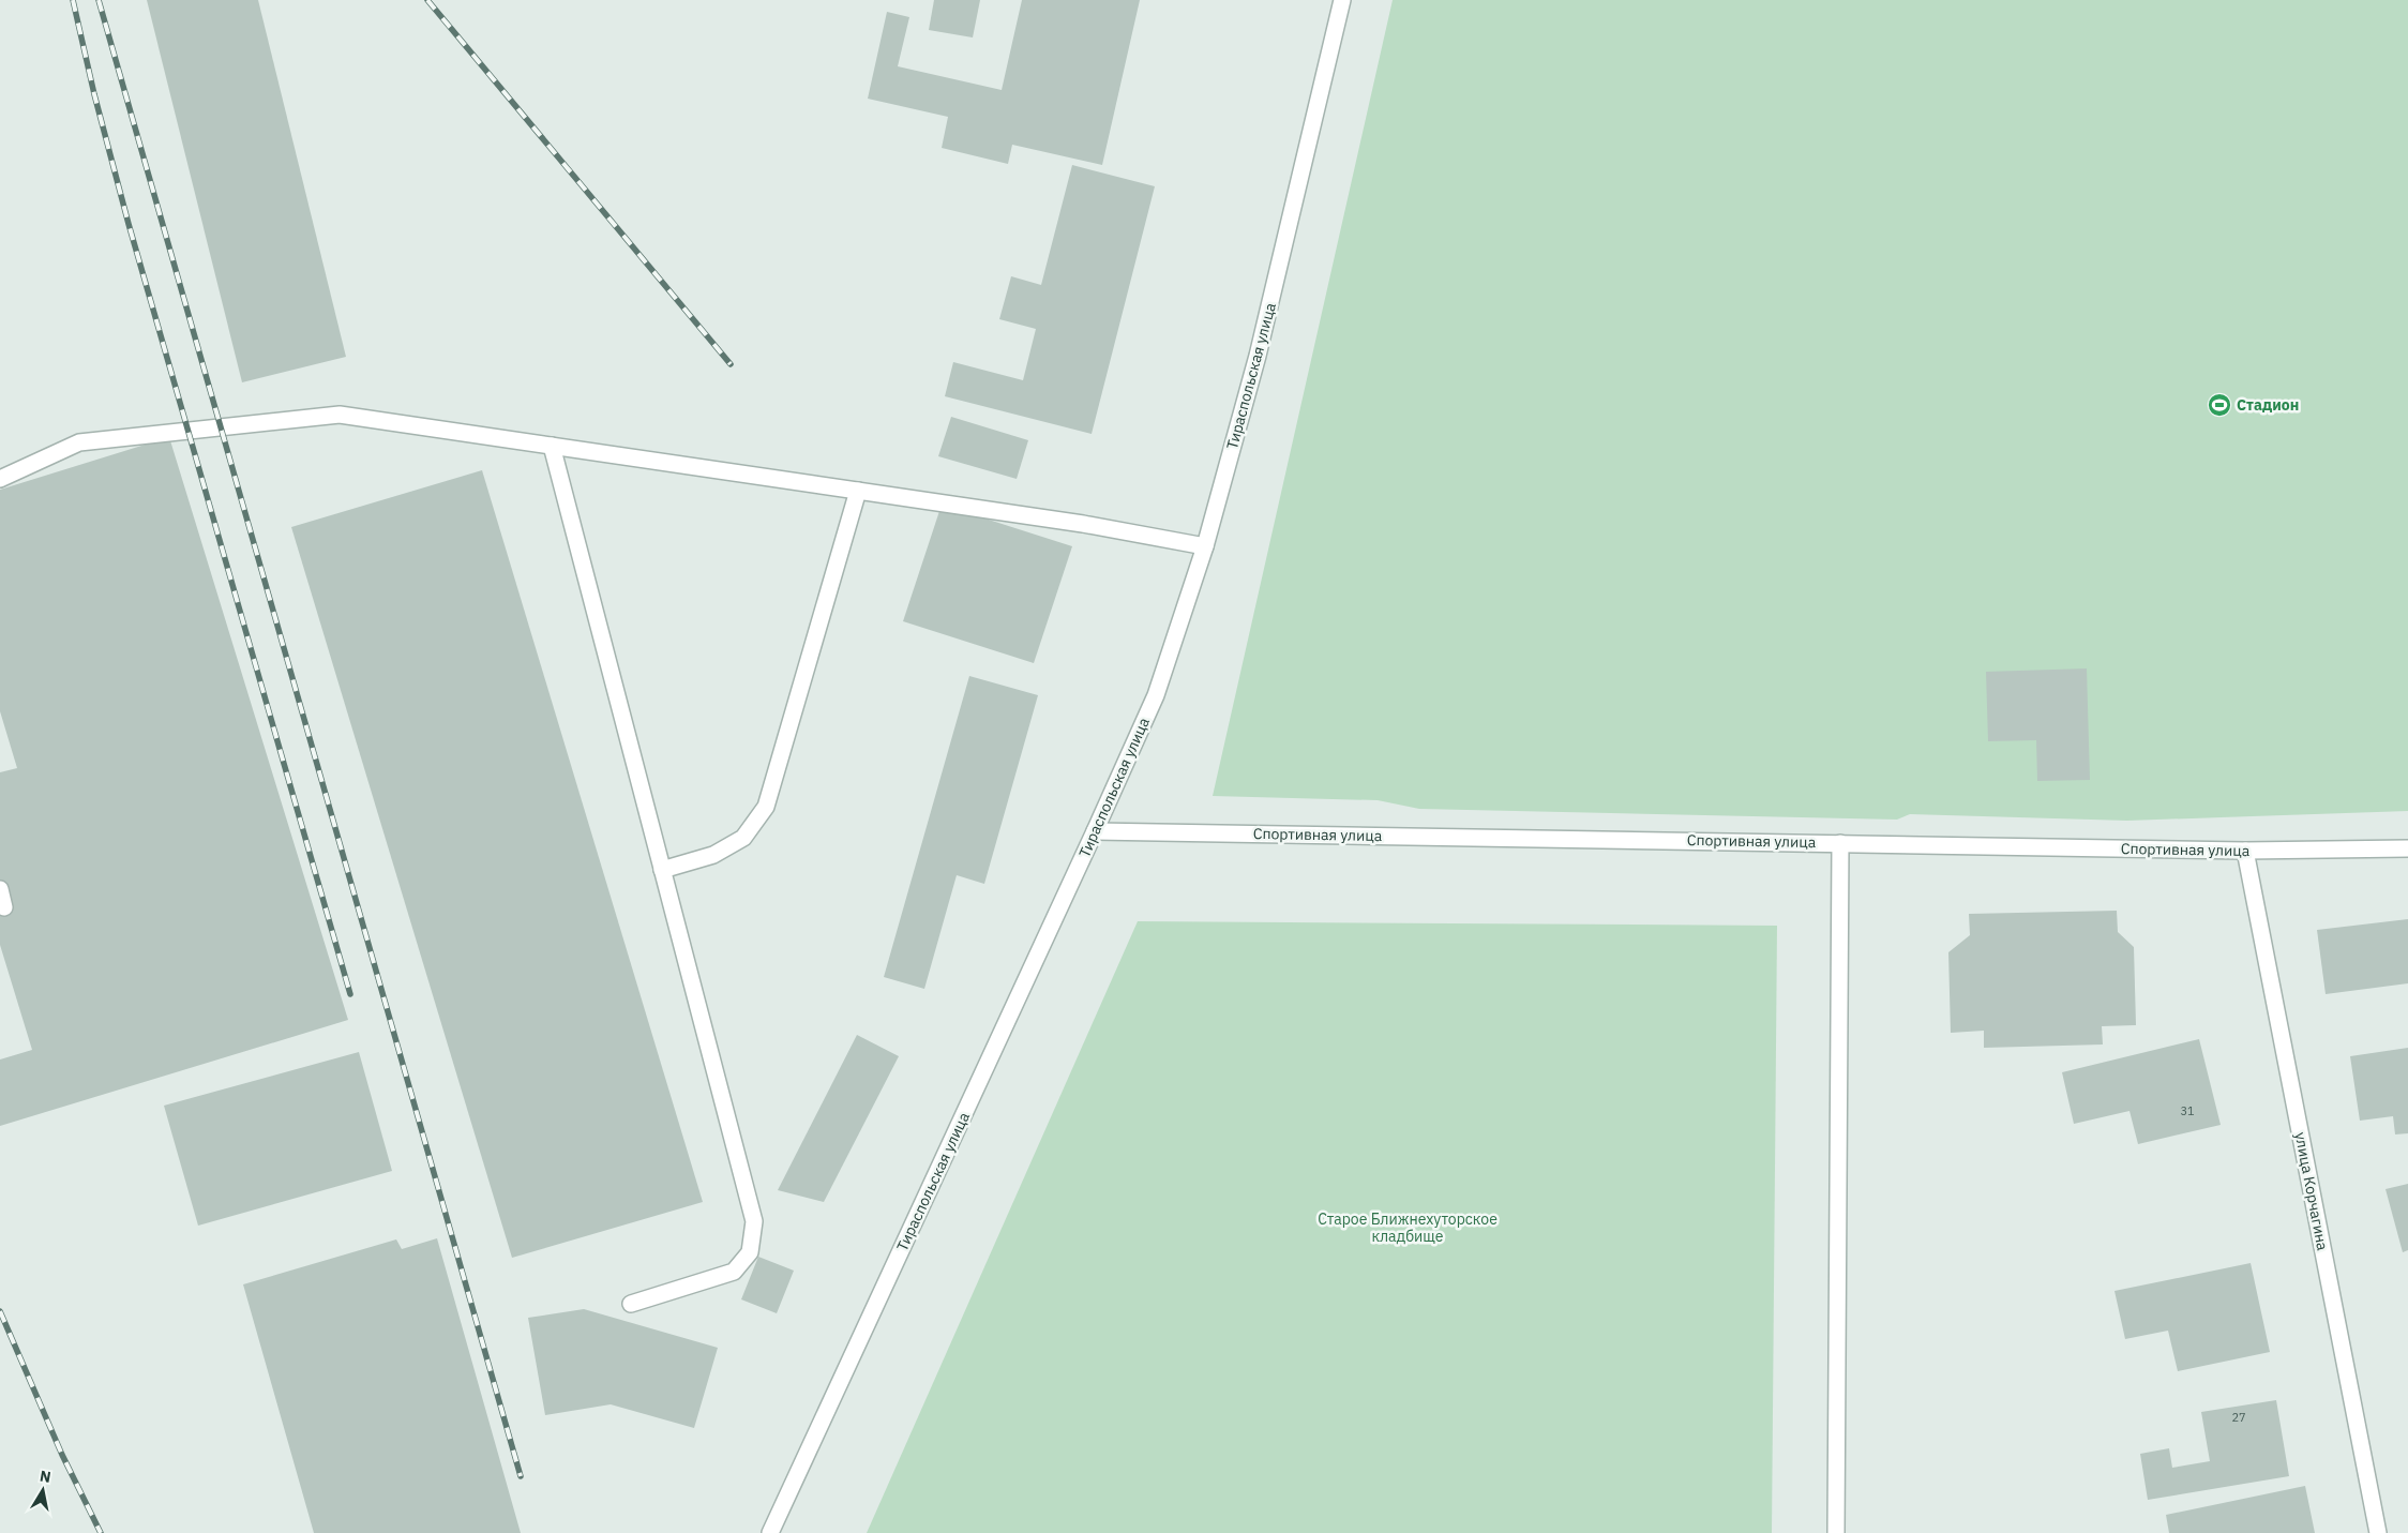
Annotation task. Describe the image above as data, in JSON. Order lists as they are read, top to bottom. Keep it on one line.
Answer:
{"streets":{"street":["Тираспольская улица","Спортивная улица","улица Корчагина"]},"crossings":[["Тираспольская улица","Спортивная улица"],["Спортивная улица","улица Корчагина"]],"parks":["Старое Ближнехуторское кладбище"],"places":{"sports":["Стадион"]},"house_numbers":["31","27"],"north":"top"}
